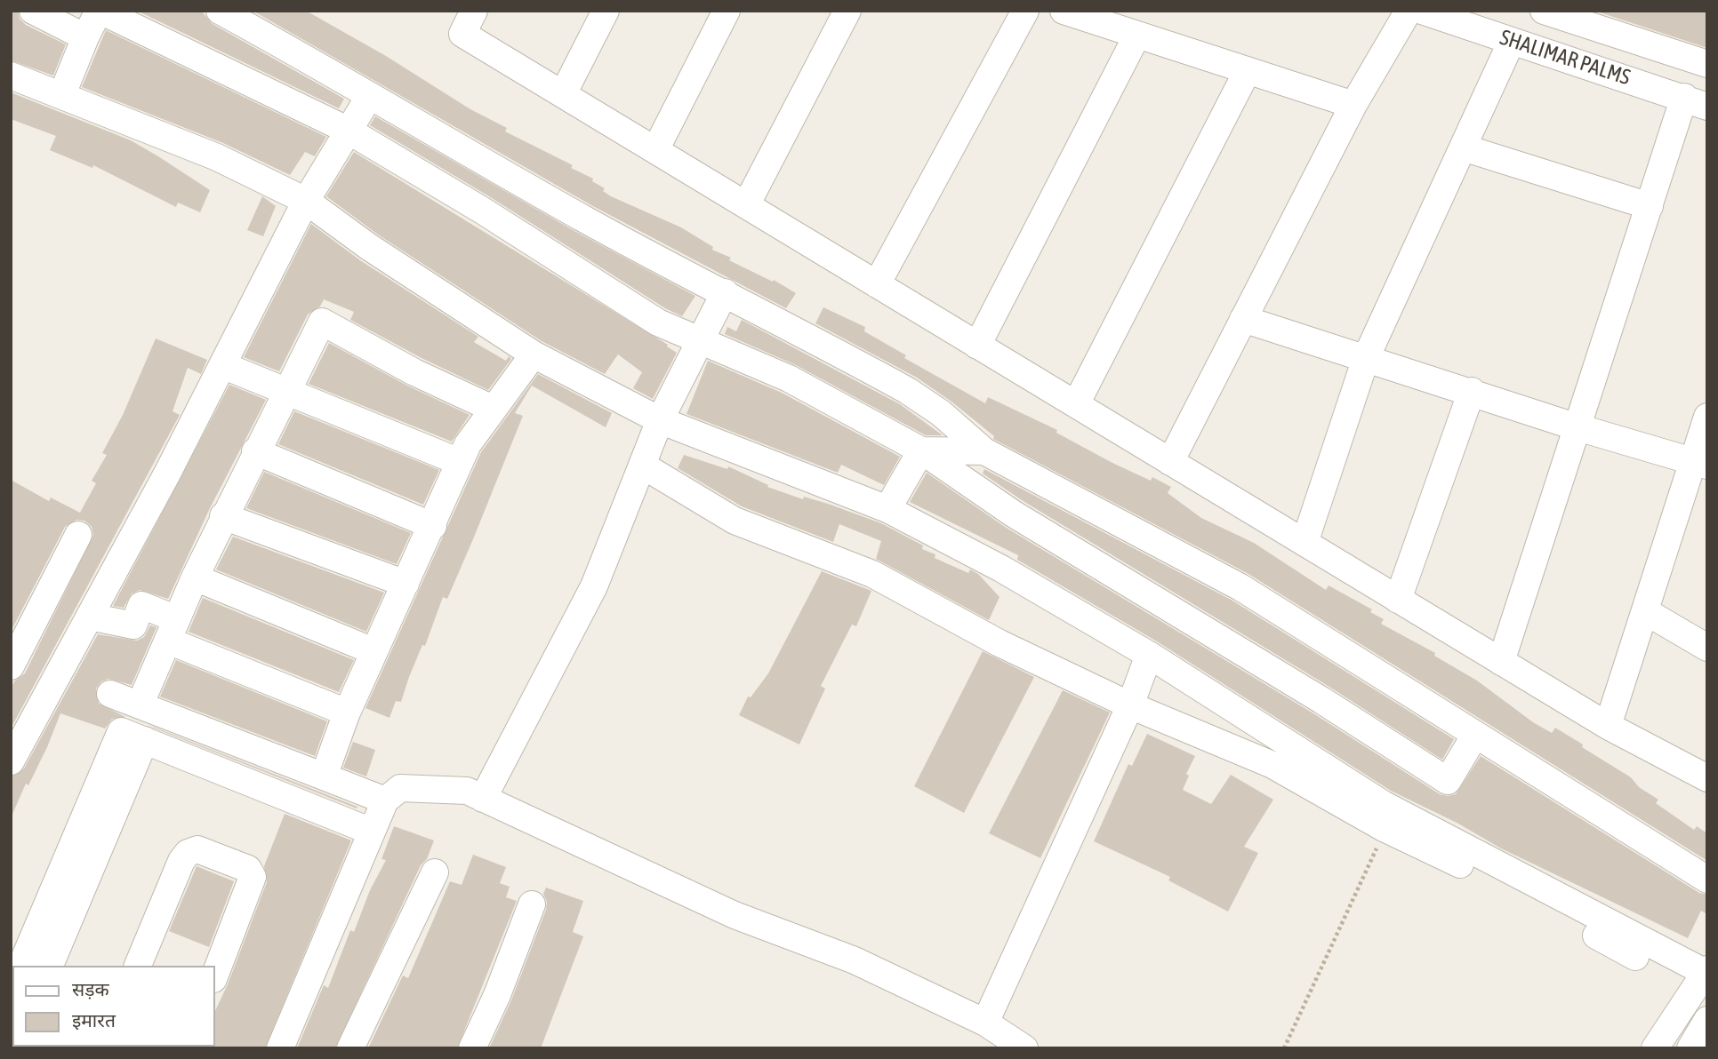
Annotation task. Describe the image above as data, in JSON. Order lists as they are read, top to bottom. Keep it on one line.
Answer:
{"streets":{"street":["SHALIMAR PALMS"]},"legend":["सड़क","इमारत"]}
